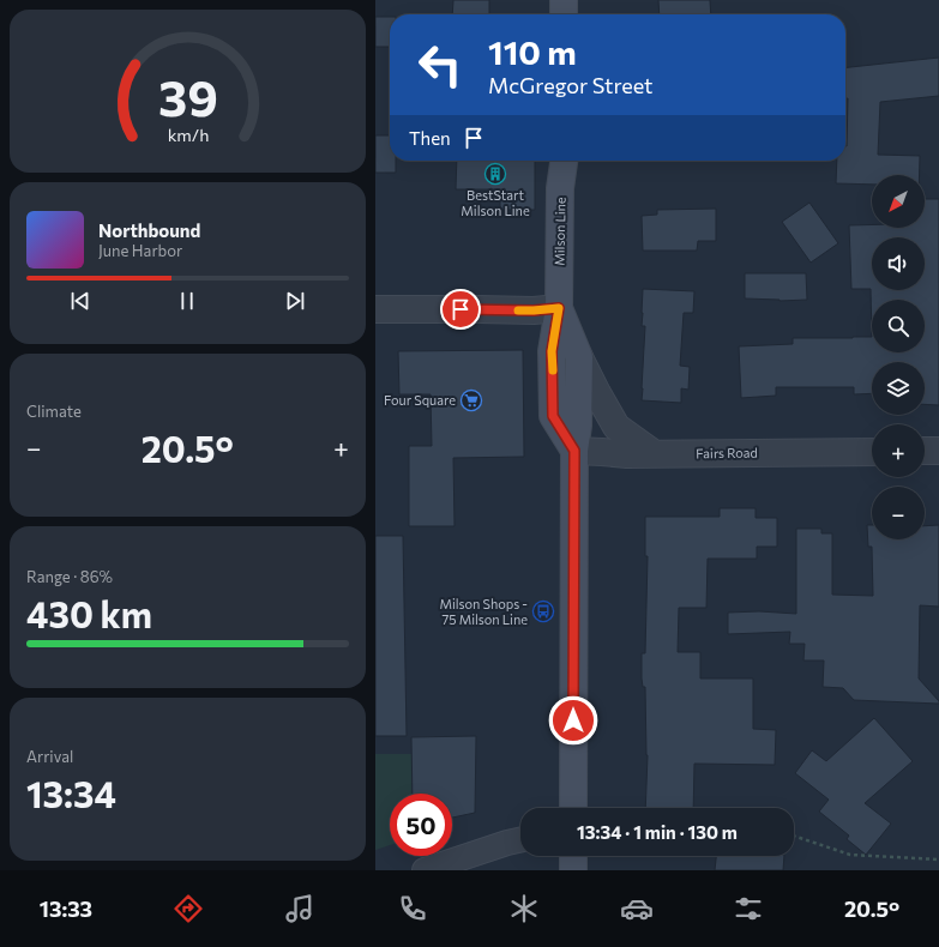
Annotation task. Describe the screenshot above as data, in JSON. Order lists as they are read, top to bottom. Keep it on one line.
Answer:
{"streets":{"main road":["Milson Line"],"street":["Fairs Road"]},"crossings":[["Milson Line","Fairs Road"]],"places":{"building":["BestStart Milson Line"],"supermarket":["Four Square"],"bus stop":["Milson Shops - 75 Milson Line"]},"north":"bottom left","page":{"turn":["110 m","McGregor Street"],"then":"Then","map_buttons":["+","−"],"song":["Northbound","June Harbor"],"tile":["Climate",["Range · 86%","430 km"],["Arrival","13:34"]],"heat":["−","20.5°","+"],"limit":"50","trip":"13:34 · 1 min · 130 m","tabs":["13:33","20.5°"],"gauge":["39","km/h"]}}
